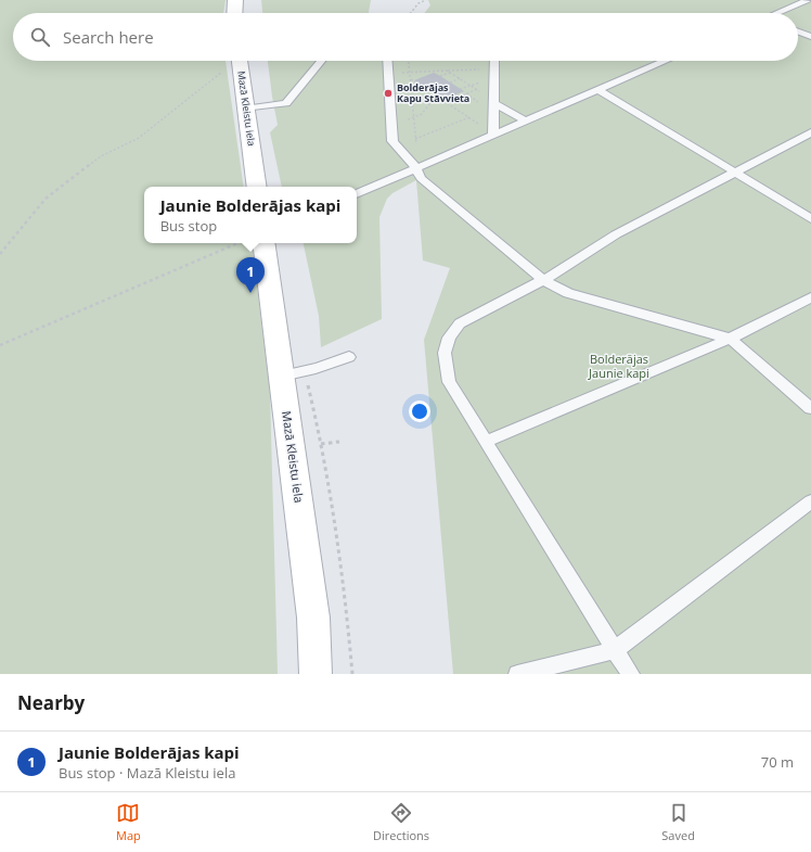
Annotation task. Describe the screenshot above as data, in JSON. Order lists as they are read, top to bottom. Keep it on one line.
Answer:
{"streets":{"main road":["Mazā Kleistu iela"]},"parks":["Bolderājas Jaunie kapi"],"places":["Bolderājas Kapu Stāvvieta"],"page":{"search":"Search here","popup":["Jaunie Bolderājas kapi","Bus stop"],"pins":"1","heading":"Nearby","list":[{"mark":"1","name":"Jaunie Bolderājas kapi","note":"Bus stop · Mazā Kleistu iela","value":"70 m"}],"nav":["Map","Directions","Saved"]}}
